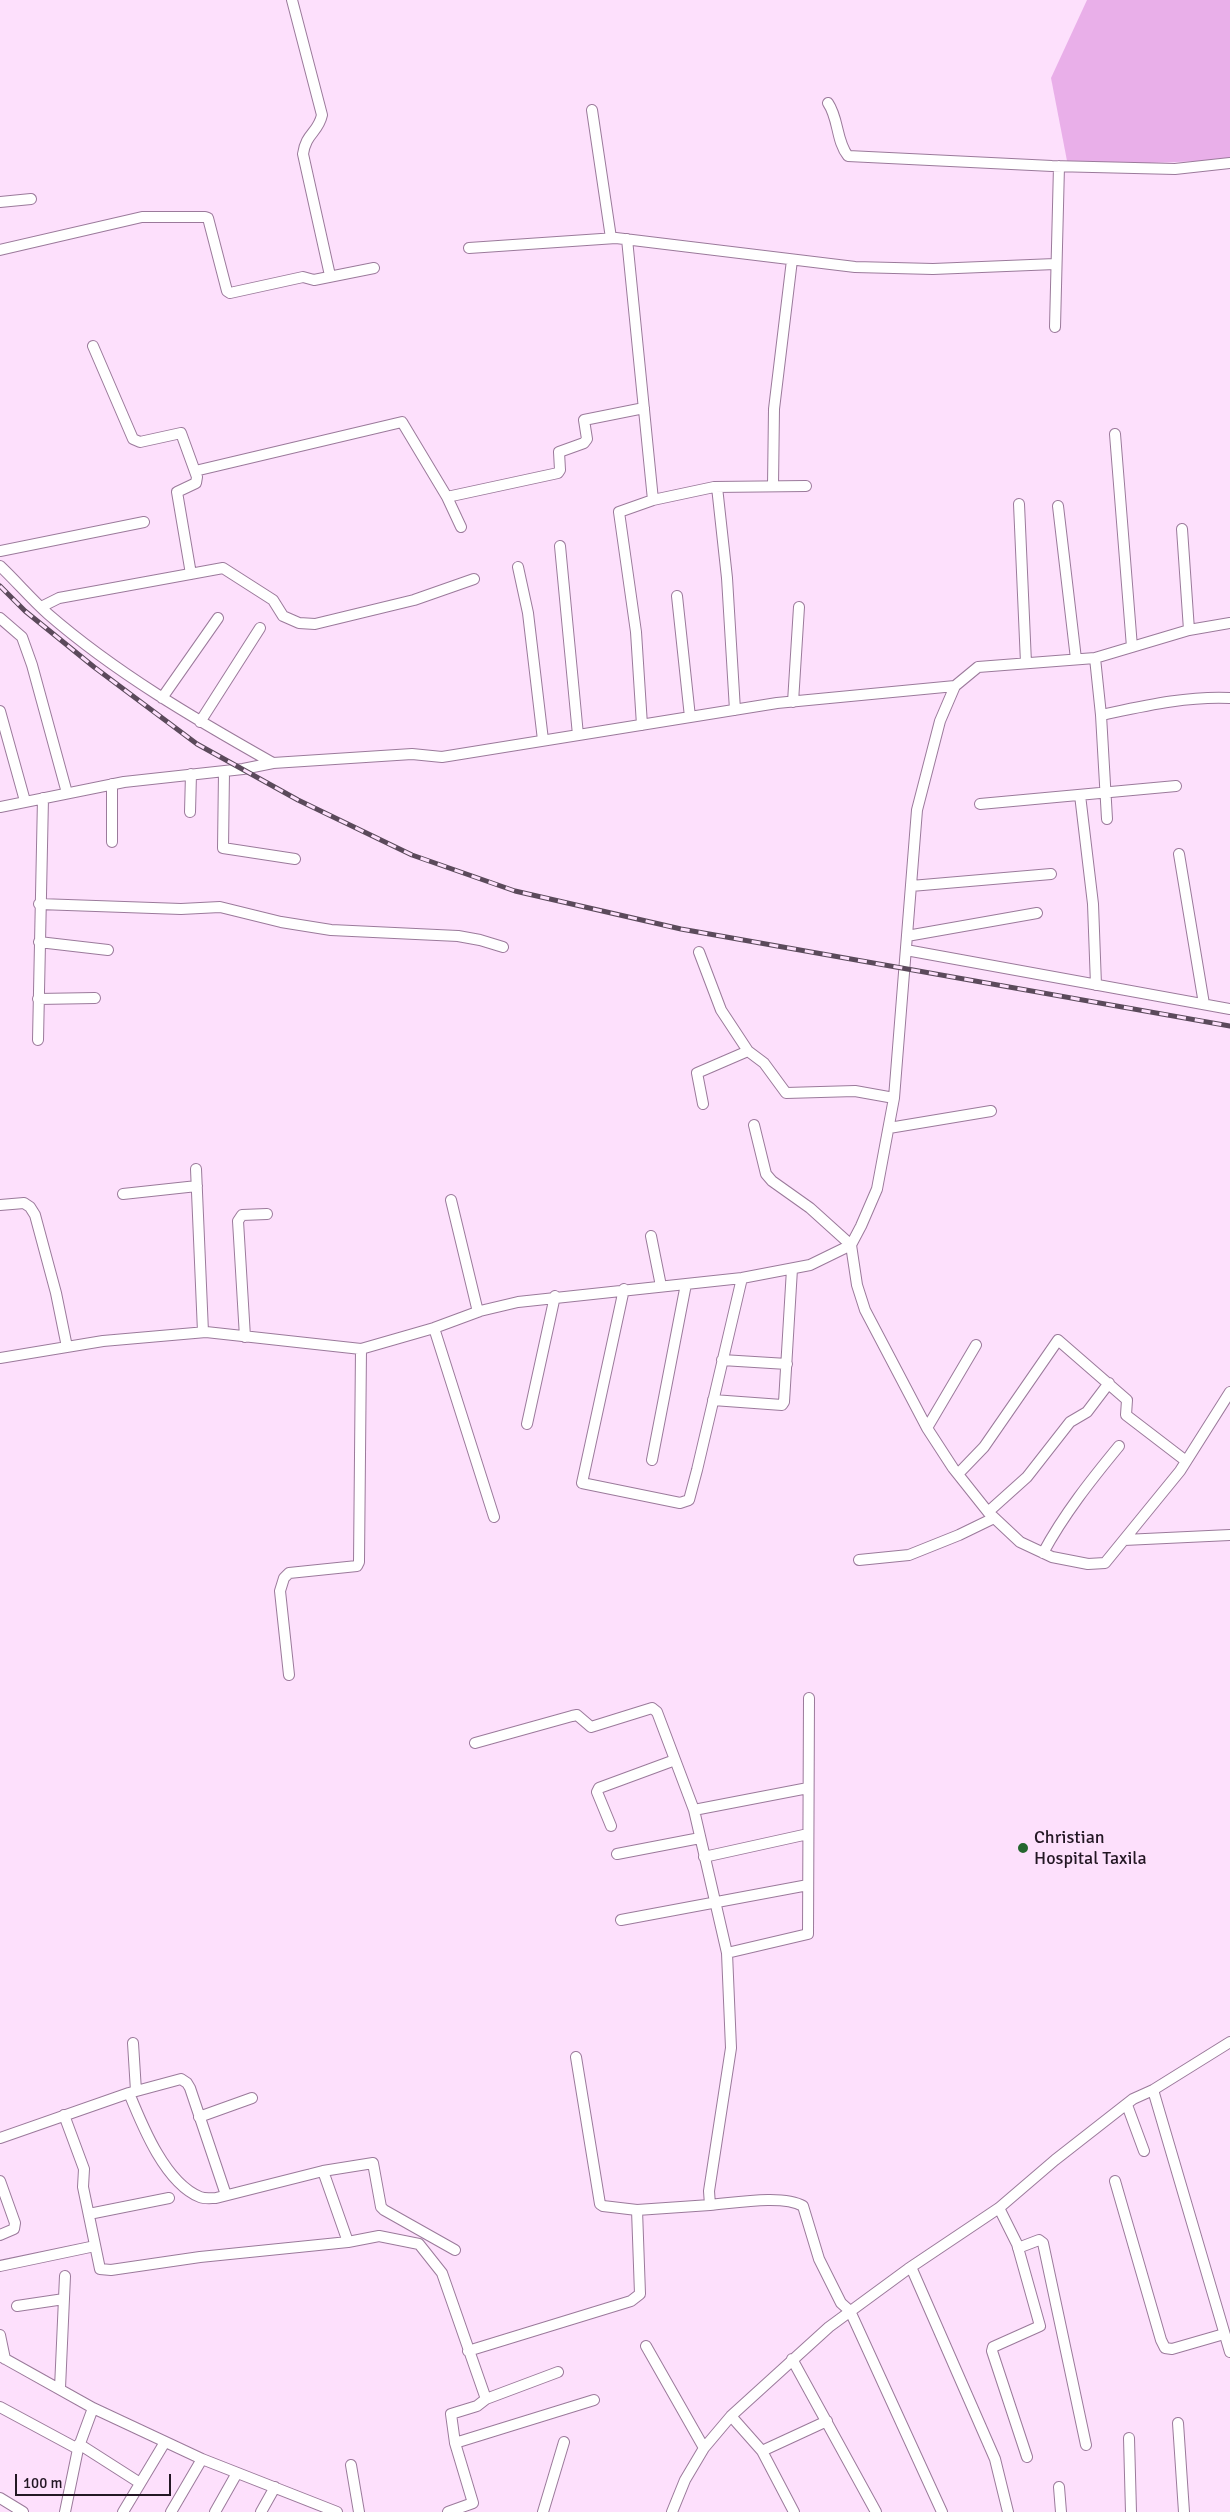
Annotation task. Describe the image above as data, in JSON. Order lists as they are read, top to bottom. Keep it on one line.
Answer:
{"places":["Christian Hospital Taxila"],"scale_bar":"100 m"}
